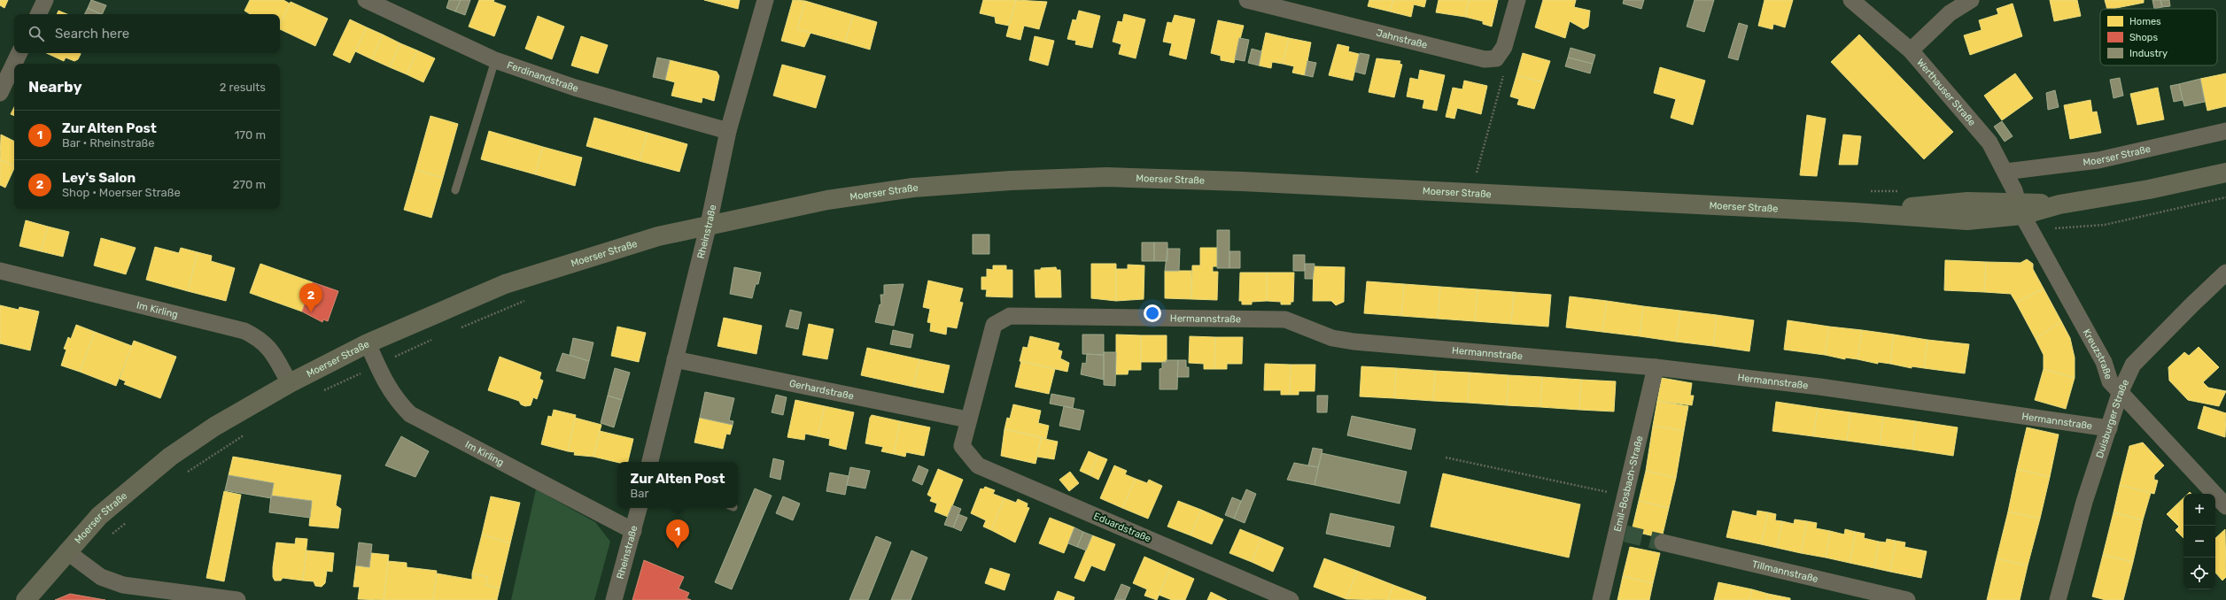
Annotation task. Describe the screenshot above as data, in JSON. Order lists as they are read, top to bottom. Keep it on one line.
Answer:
{"streets":{"main road":["Moerser Straße"],"street":["Jahnstraße","Ferdinandstraße","Werthauser Straße","Rheinstraße","Im Kirling","Hermannstraße","Kreuzstraße","Gerhardstraße","Duisburger Straße","Emil-Bosbach-Straße","Eduardstraße","Tillmannstraße"]},"crossings":[["Ferdinandstraße","Rheinstraße"],["Werthauser Straße","Moerser Straße"],["Werthauser Straße","Kreuzstraße"],["Moerser Straße","Rheinstraße"],["Moerser Straße","Im Kirling"],["Moerser Straße","Kreuzstraße"],["Rheinstraße","Im Kirling"],["Rheinstraße","Gerhardstraße"],["Hermannstraße","Gerhardstraße"],["Hermannstraße","Duisburger Straße"],["Hermannstraße","Emil-Bosbach-Straße"],["Hermannstraße","Eduardstraße"],["Kreuzstraße","Duisburger Straße"]],"legend":["Homes","Shops","Industry"],"page":{"search":"Search here","heading":["Nearby","2 results"],"list":[{"mark":"1","name":"Zur Alten Post","note":"Bar · Rheinstraße","value":"170 m"},{"mark":"2","name":"Ley's Salon","note":"Shop · Moerser Straße","value":"270 m"}],"pins":["2","1"],"popup":["Zur Alten Post","Bar"],"map_buttons":["+","−"]}}
